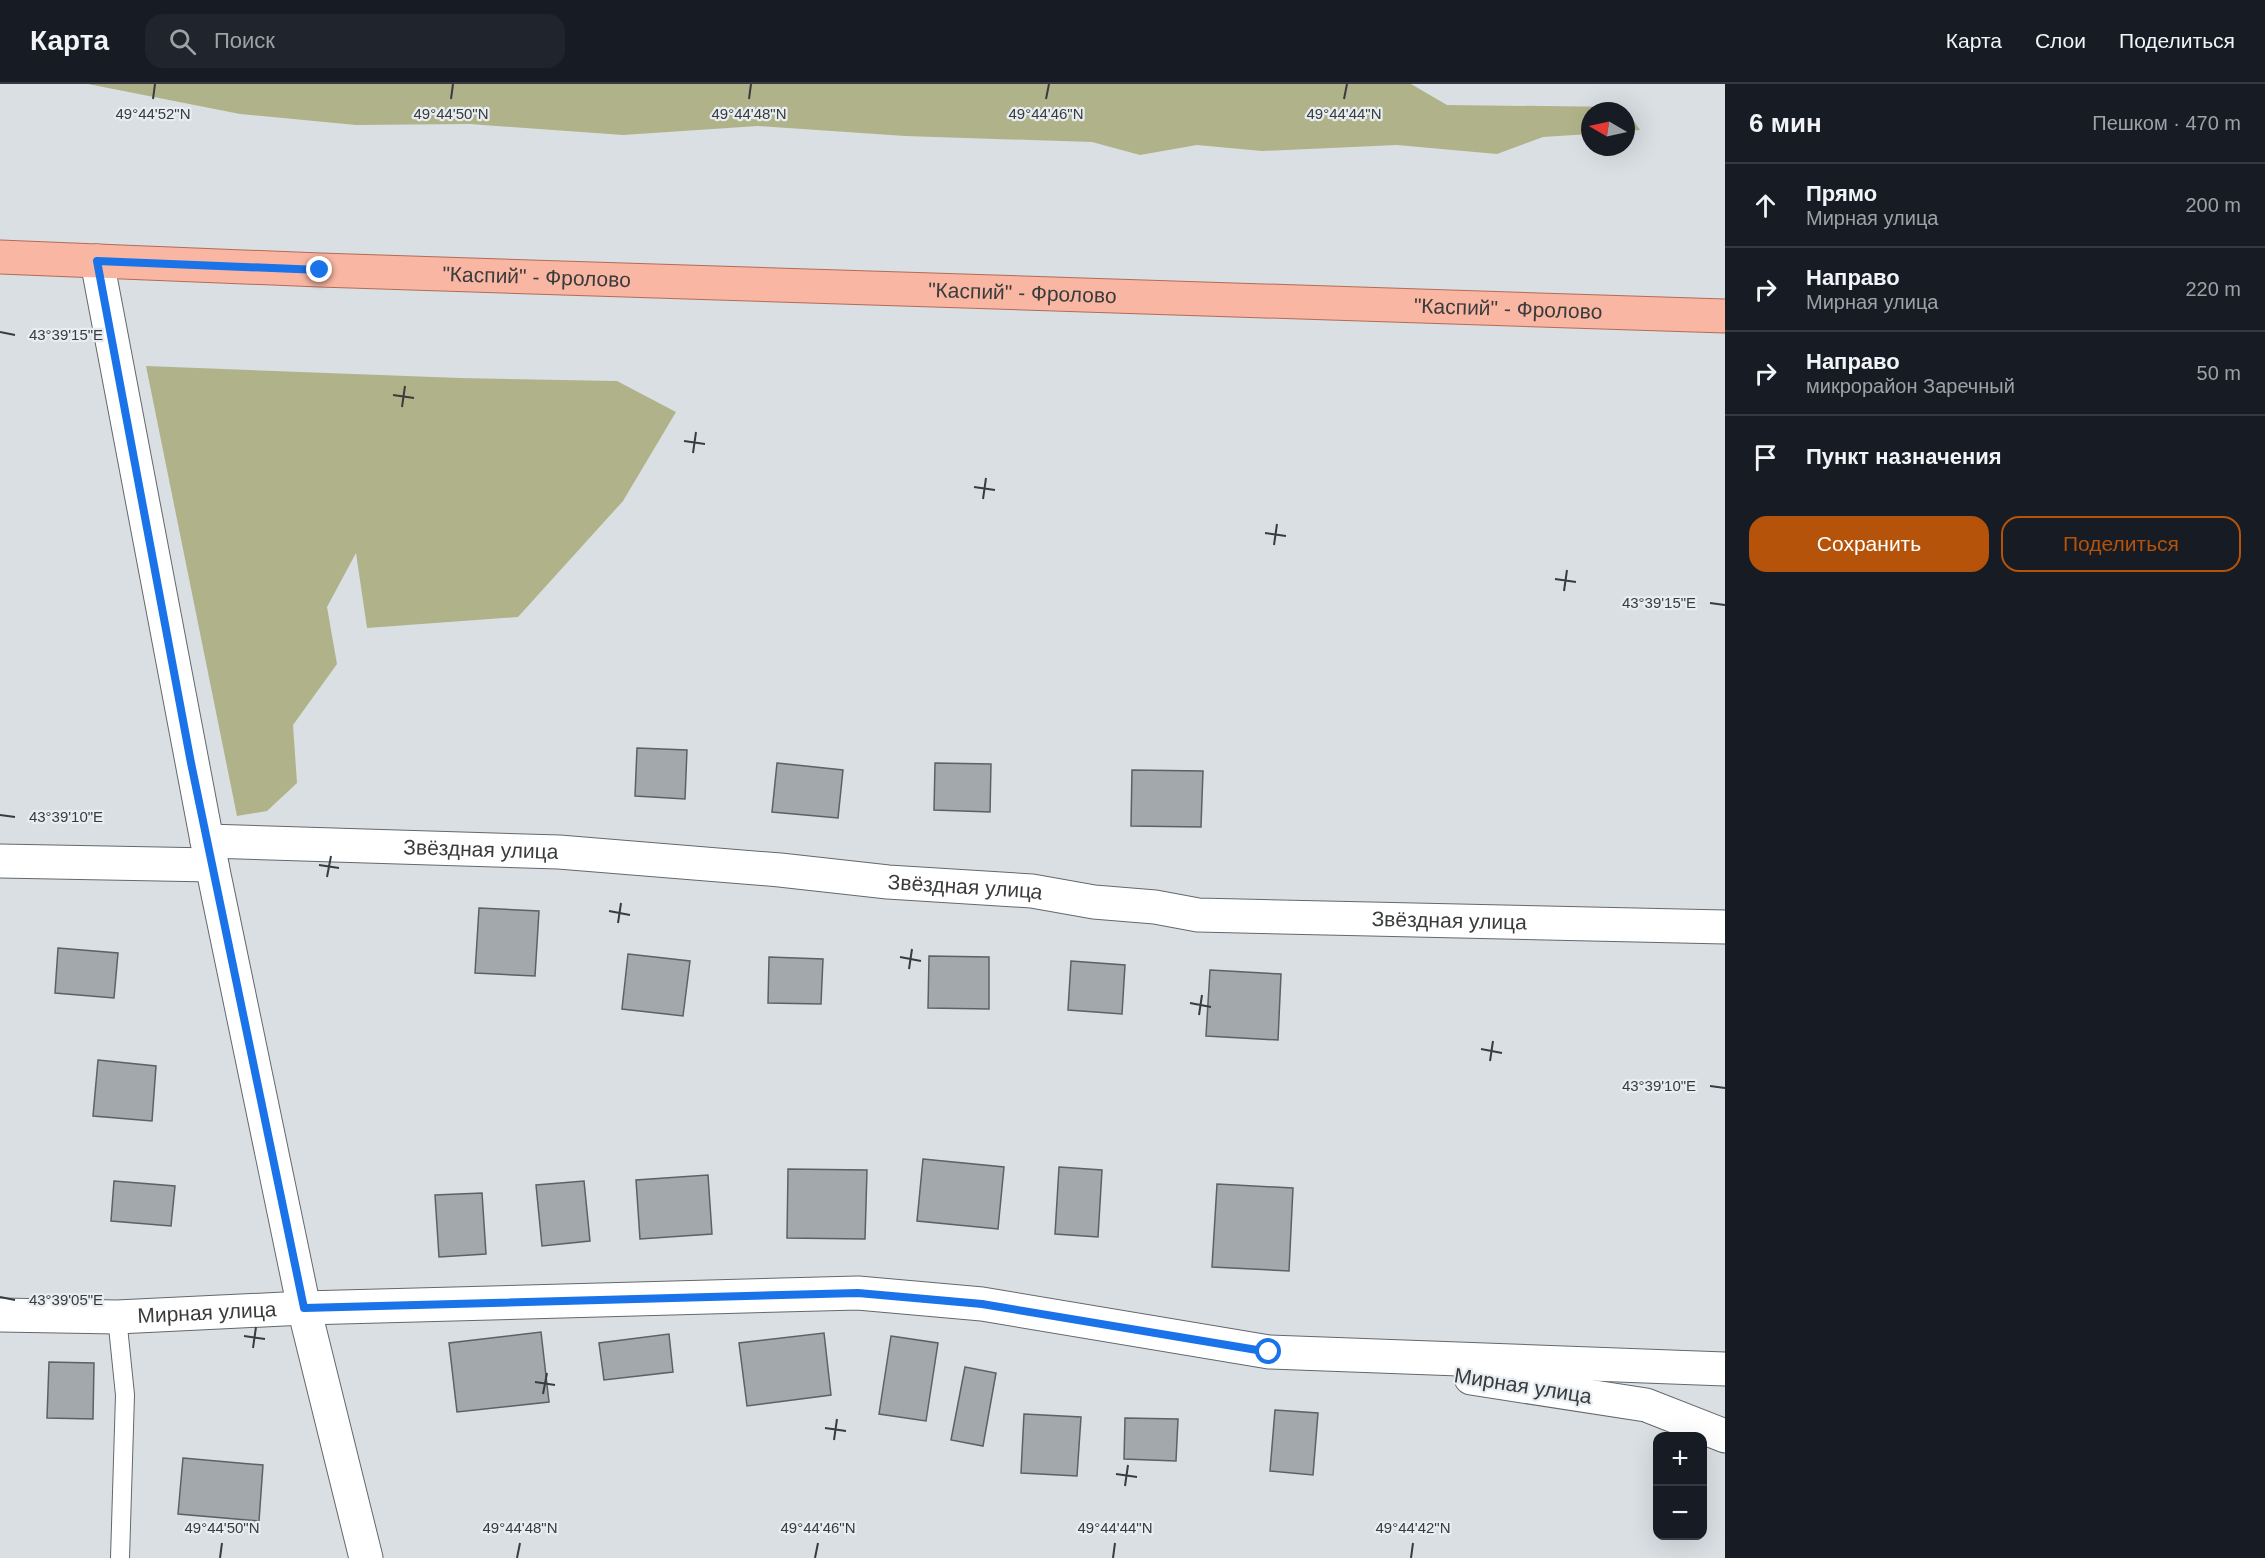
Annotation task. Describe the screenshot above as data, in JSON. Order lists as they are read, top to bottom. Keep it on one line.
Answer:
{"streets":{"main road":["\"Каспий\" - Фролово"],"street":["Звёздная улица","Мирная улица"]},"crossings":[["\"Каспий\" - Фролово","Мирная улица"],["Звёздная улица","Мирная улица"]],"north":"left","page":{"header":"Карта","search":"Поиск","nav":["Карта","Слои","Поделиться"],"heading":["6 мин","Пешком · 470 m"],"list":[["Прямо","Мирная улица","200 m"],["Направо","Мирная улица","220 m"],["Направо","микрорайон Заречный","50 m"],"Пункт назначения"],"buttons":["Сохранить","Поделиться"],"map_buttons":["+","−"]},"coordinates":["49°44'52\"N","49°44'50\"N","49°44'48\"N","49°44'46\"N","49°44'44\"N","43°39'15\"E","43°39'10\"E","43°39'05\"E","49°44'42\"N"]}
